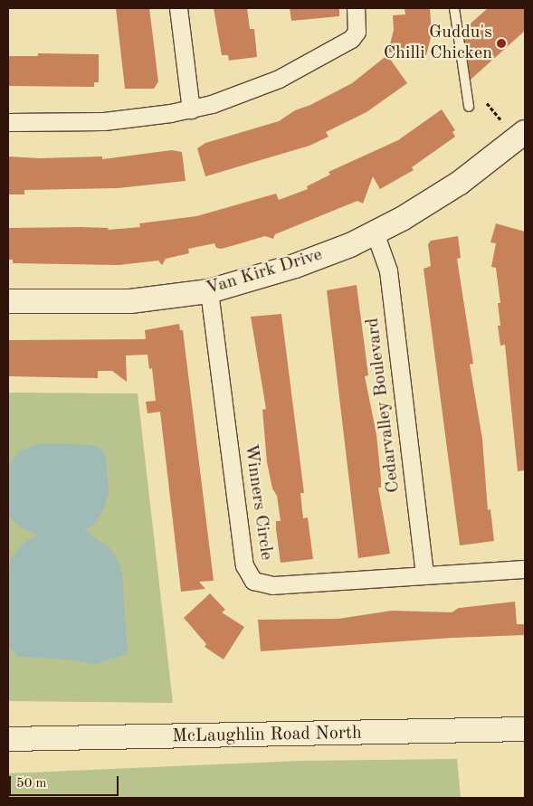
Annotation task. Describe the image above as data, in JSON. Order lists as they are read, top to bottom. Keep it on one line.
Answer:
{"streets":{"street":["Van Kirk Drive","Cedarvalley Boulevard","Winners Circle","McLaughlin Road North"]},"crossings":[["Van Kirk Drive","Cedarvalley Boulevard"],["Van Kirk Drive","Winners Circle"],["Cedarvalley Boulevard","Winners Circle"]],"places":["Guddu's Chilli Chicken"],"scale_bar":"50 m"}
